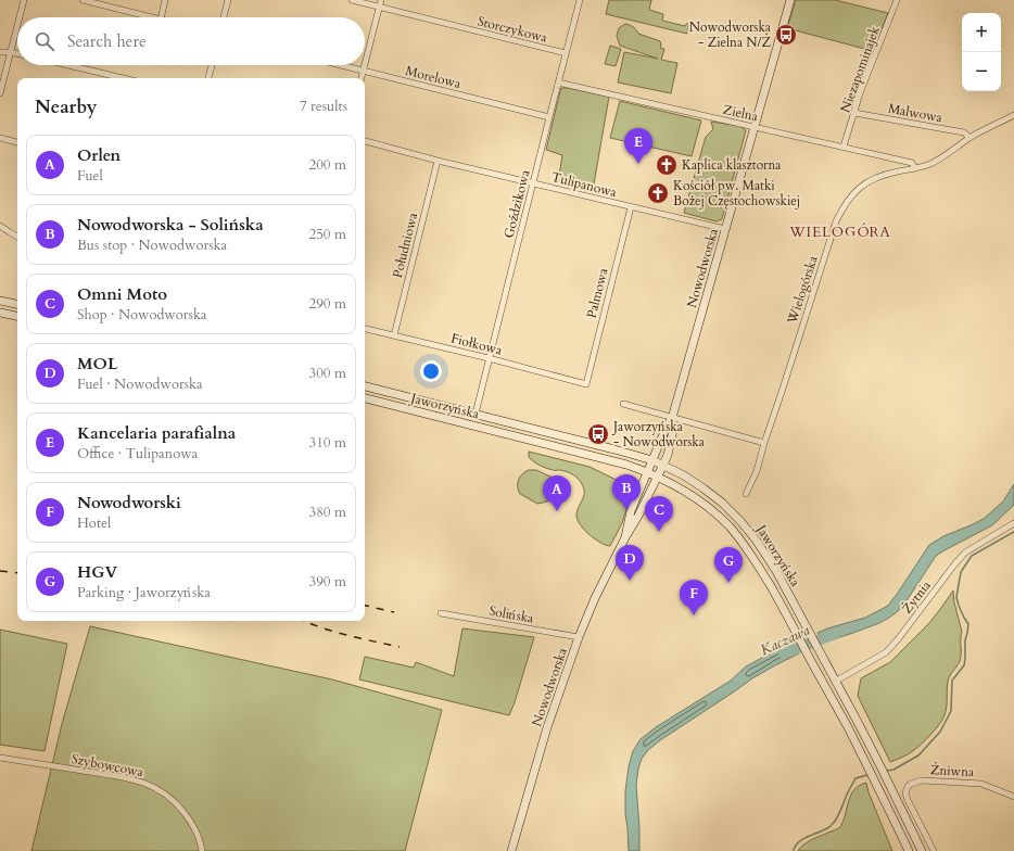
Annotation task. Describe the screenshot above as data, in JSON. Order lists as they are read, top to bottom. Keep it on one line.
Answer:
{"streets":{"main road":["Nowodworska","Jaworzyńska"],"street":["Storczykowa","Niezapominajek","Morelowa","Zielna","Malwowa","Tulipanowa","Goździkowa","Południowa","Wielogórska","Palmowa","Fiołkowa","Żytnia","Solińska","Szybowcowa","Żniwna"]},"crossings":[["Storczykowa","Goździkowa"],["Niezapominajek","Zielna"],["Niezapominajek","Malwowa"],["Morelowa","Goździkowa"],["Zielna","Goździkowa"],["Zielna","Nowodworska"],["Zielna","Wielogórska"],["Malwowa","Wielogórska"],["Tulipanowa","Goździkowa"],["Tulipanowa","Południowa"],["Tulipanowa","Nowodworska"],["Tulipanowa","Palmowa"],["Goździkowa","Fiołkowa"],["Goździkowa","Jaworzyńska"],["Południowa","Fiołkowa"],["Nowodworska","Jaworzyńska"],["Nowodworska","Solińska"],["Palmowa","Fiołkowa"],["Jaworzyńska","Żytnia"]],"districts":["WIELOGÓRA"],"water":["Kaczawa"],"places":{"bus stop":["Nowodworska - Zielna N/Ż","Jaworzyńska - Nowodworska"],"church":["Kaplica klasztorna","Kościół pw. Matki Bożej Częstochowskiej"]},"page":{"map_buttons":["+","−"],"search":"Search here","heading":["Nearby","7 results"],"pins":["E","B","A","C","D","G","F"],"list":[{"mark":"A","name":"Orlen","note":"Fuel","value":"200 m"},{"mark":"B","name":"Nowodworska - Solińska","note":"Bus stop · Nowodworska","value":"250 m"},{"mark":"C","name":"Omni Moto","note":"Shop · Nowodworska","value":"290 m"},{"mark":"D","name":"MOL","note":"Fuel · Nowodworska","value":"300 m"},{"mark":"E","name":"Kancelaria parafialna","note":"Office · Tulipanowa","value":"310 m"},{"mark":"F","name":"Nowodworski","note":"Hotel","value":"380 m"},{"mark":"G","name":"HGV","note":"Parking · Jaworzyńska","value":"390 m"}]}}
